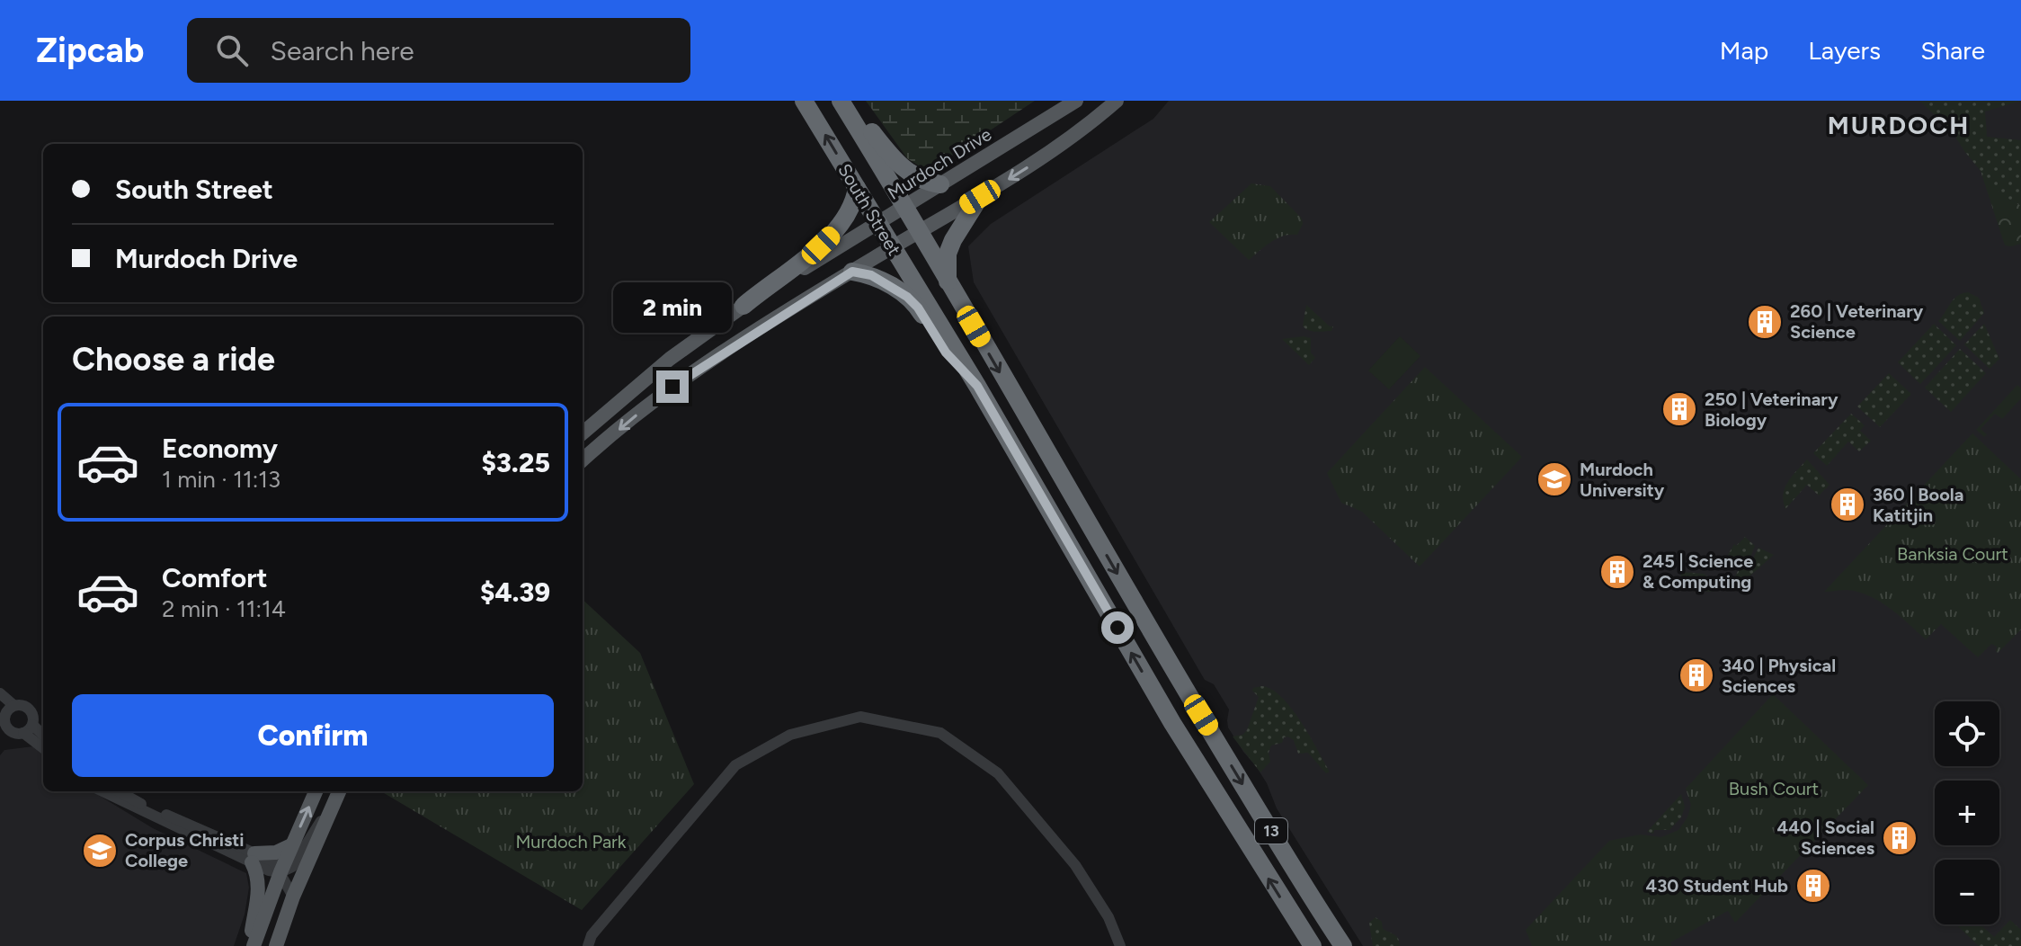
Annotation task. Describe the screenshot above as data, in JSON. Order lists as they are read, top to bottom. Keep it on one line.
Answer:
{"streets":{"highway":["South Street","13"],"main road":["Murdoch Drive"]},"crossings":[["Murdoch Drive","South Street"]],"districts":["MURDOCH"],"parks":["Banksia Court","Bush Court","Murdoch Park"],"places":{"building":["260 | Veterinary Science","250 | Veterinary Biology","360 | Boola Katitjin","245 | Science & Computing","340 | Physical Sciences","440 | Social Sciences","430 Student Hub"],"school or university":["Murdoch University","Corpus Christi College"]},"page":{"header":"Zipcab","search":"Search here","nav":["Map","Layers","Share"],"banner":["South Street","Murdoch Drive"],"bubble":"2 min","heading":"Choose a ride","list":[{"name":"Economy","note":"1 min · 11:13","value":"$3.25"},{"name":"Comfort","note":"2 min · 11:14","value":"$4.39"}],"buttons":"Confirm","map_buttons":["+","−"]}}
